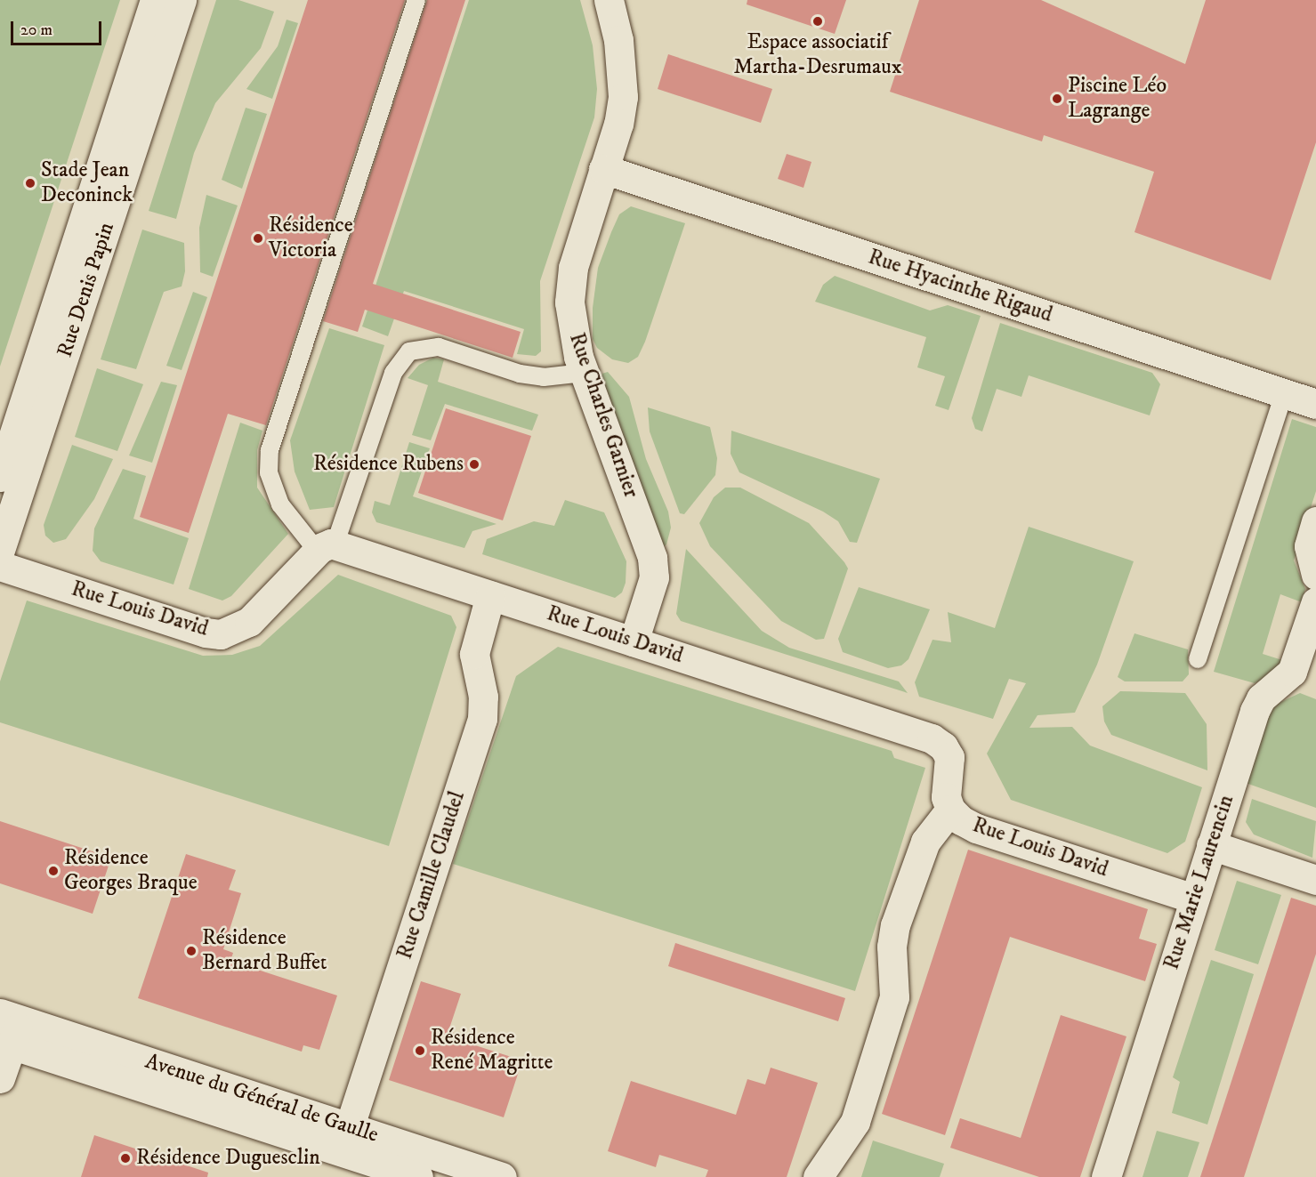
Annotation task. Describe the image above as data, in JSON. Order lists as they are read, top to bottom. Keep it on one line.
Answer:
{"streets":{"street":["Rue Hyacinthe Rigaud","Rue Denis Papin","Rue Charles Garnier","Rue Louis David","Rue Camille Claudel","Rue Marie Laurencin","Avenue du Général de Gaulle"]},"crossings":[["Rue Hyacinthe Rigaud","Rue Charles Garnier"],["Rue Charles Garnier","Rue Louis David"],["Rue Louis David","Rue Camille Claudel"],["Rue Louis David","Rue Marie Laurencin"],["Rue Camille Claudel","Avenue du Général de Gaulle"]],"places":["Espace associatif Martha-Desrumaux","Piscine Léo Lagrange","Stade Jean Deconinck","Résidence Victoria","Résidence Rubens","Résidence Georges Braque","Résidence Bernard Buffet","Résidence René Magritte","Résidence Duguesclin"],"scale_bar":"20 m"}
